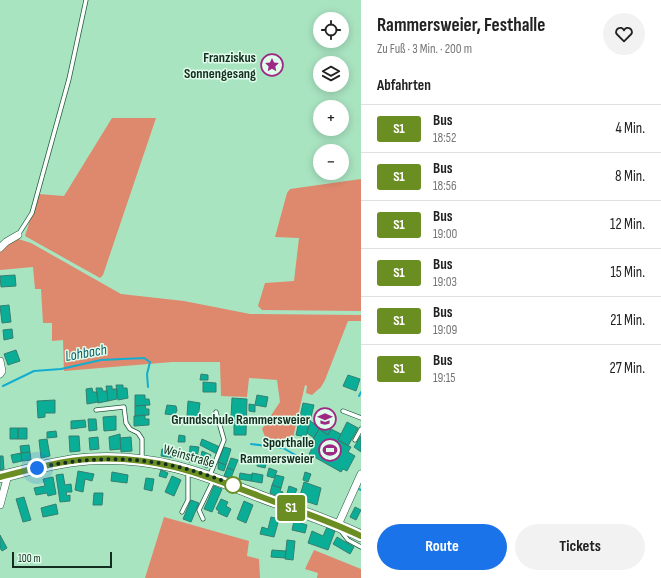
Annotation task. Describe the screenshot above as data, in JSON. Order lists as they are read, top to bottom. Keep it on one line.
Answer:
{"streets":{"street":["Weinstraße"]},"water":["Lohbach"],"places":{"place":["Franziskus Sonnengesang"],"school or university":["Grundschule Rammersweier"],"sports":["Sporthalle Rammersweier"]},"lines":["bus line S1"],"scale_bar":"100 m","page":{"on_map":"S1","heading":[["Rammersweier, Festhalle","Zu Fuß · 3 Min. · 200 m"],"Abfahrten"],"map_buttons":["+","−"],"list":[{"mark":"S1","name":"Bus","note":"18:52","value":"4 Min."},{"mark":"S1","name":"Bus","note":"18:56","value":"8 Min."},{"mark":"S1","name":"Bus","note":"19:00","value":"12 Min."},{"mark":"S1","name":"Bus","note":"19:03","value":"15 Min."},{"mark":"S1","name":"Bus","note":"19:09","value":"21 Min."},{"mark":"S1","name":"Bus","note":"19:15","value":"27 Min."}],"buttons":["Route","Tickets"],"scale":"100 m"}}
